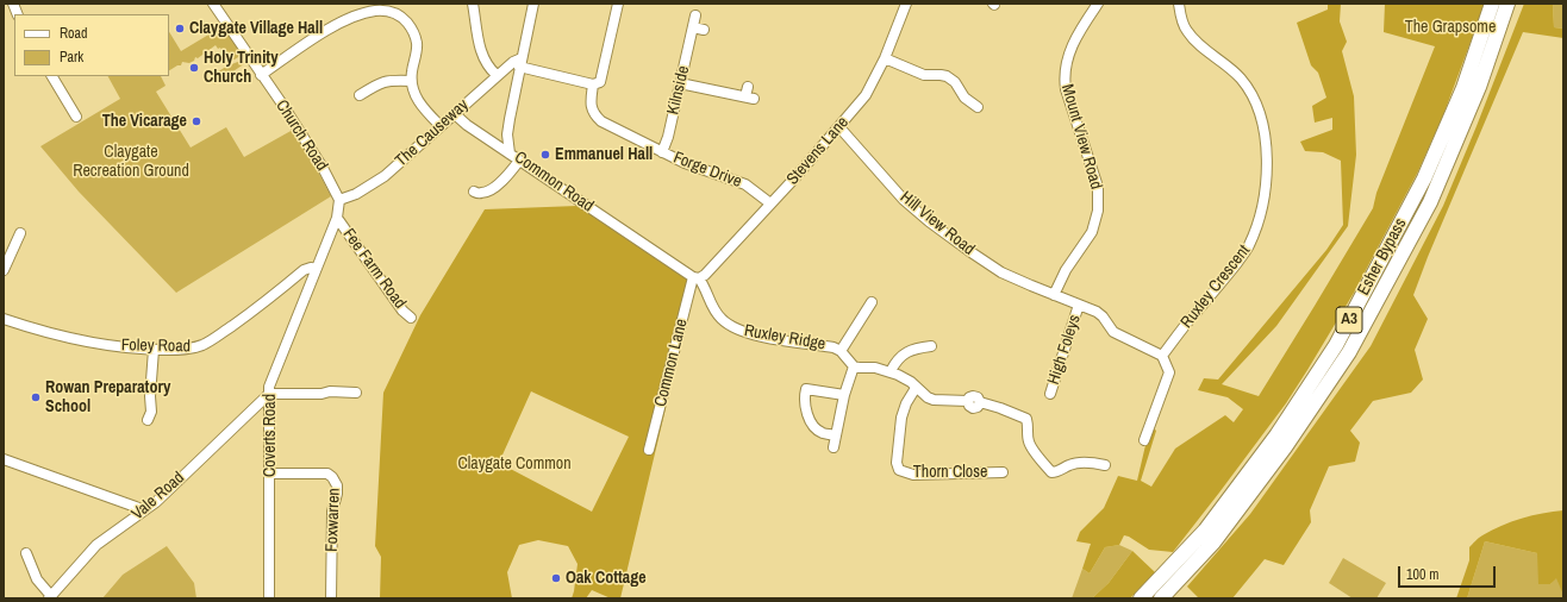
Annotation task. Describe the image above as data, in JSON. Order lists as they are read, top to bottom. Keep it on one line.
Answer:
{"streets":{"highway":["Esher Bypass","A3"],"street":["Kilnside","The Causeway","Church Road","Mount View Road","Stevens Lane","Forge Drive","Common Road","Hill View Road","Fee Farm Road","Ruxley Crescent","Ruxley Ridge","Foley Road","High Foleys","Common Lane","Coverts Road","Thorn Close","Vale Road","Foxwarren"]},"crossings":[["Kilnside","Forge Drive"],["The Causeway","Church Road"],["The Causeway","Common Road"],["The Causeway","Coverts Road"],["Church Road","Coverts Road"],["Mount View Road","Hill View Road"],["Stevens Lane","Forge Drive"],["Stevens Lane","Common Road"],["Stevens Lane","Hill View Road"],["Stevens Lane","Ruxley Ridge"],["Stevens Lane","Common Lane"],["Common Road","Ruxley Ridge"],["Common Road","Common Lane"],["Fee Farm Road","Coverts Road"],["Ruxley Ridge","Common Lane"],["Foley Road","Coverts Road"],["Coverts Road","Vale Road"],["Coverts Road","Foxwarren"]],"parks":["The Grapsome","Claygate Recreation Ground","Claygate Common"],"places":["Claygate Village Hall","Holy Trinity Church","The Vicarage","Emmanuel Hall","Rowan Preparatory School","Oak Cottage"],"legend":["Road","Park"],"scale_bar":"100 m"}
